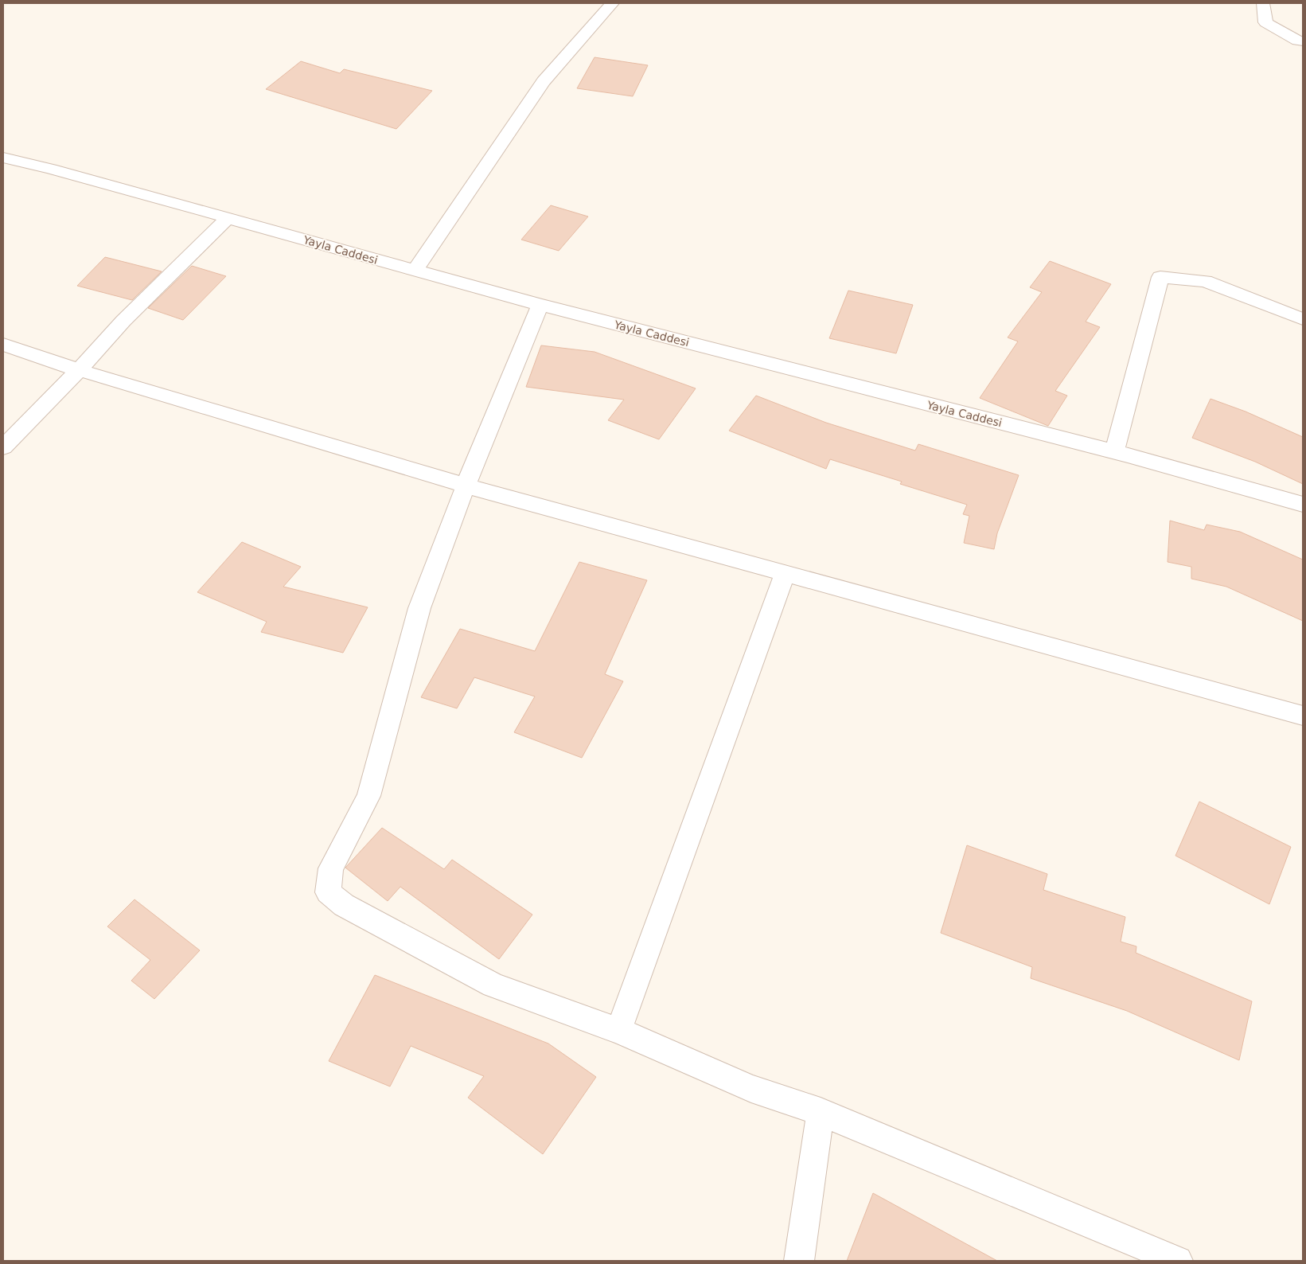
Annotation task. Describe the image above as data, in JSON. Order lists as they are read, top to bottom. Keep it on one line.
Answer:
{"streets":{"street":["Yayla Caddesi"]}}
